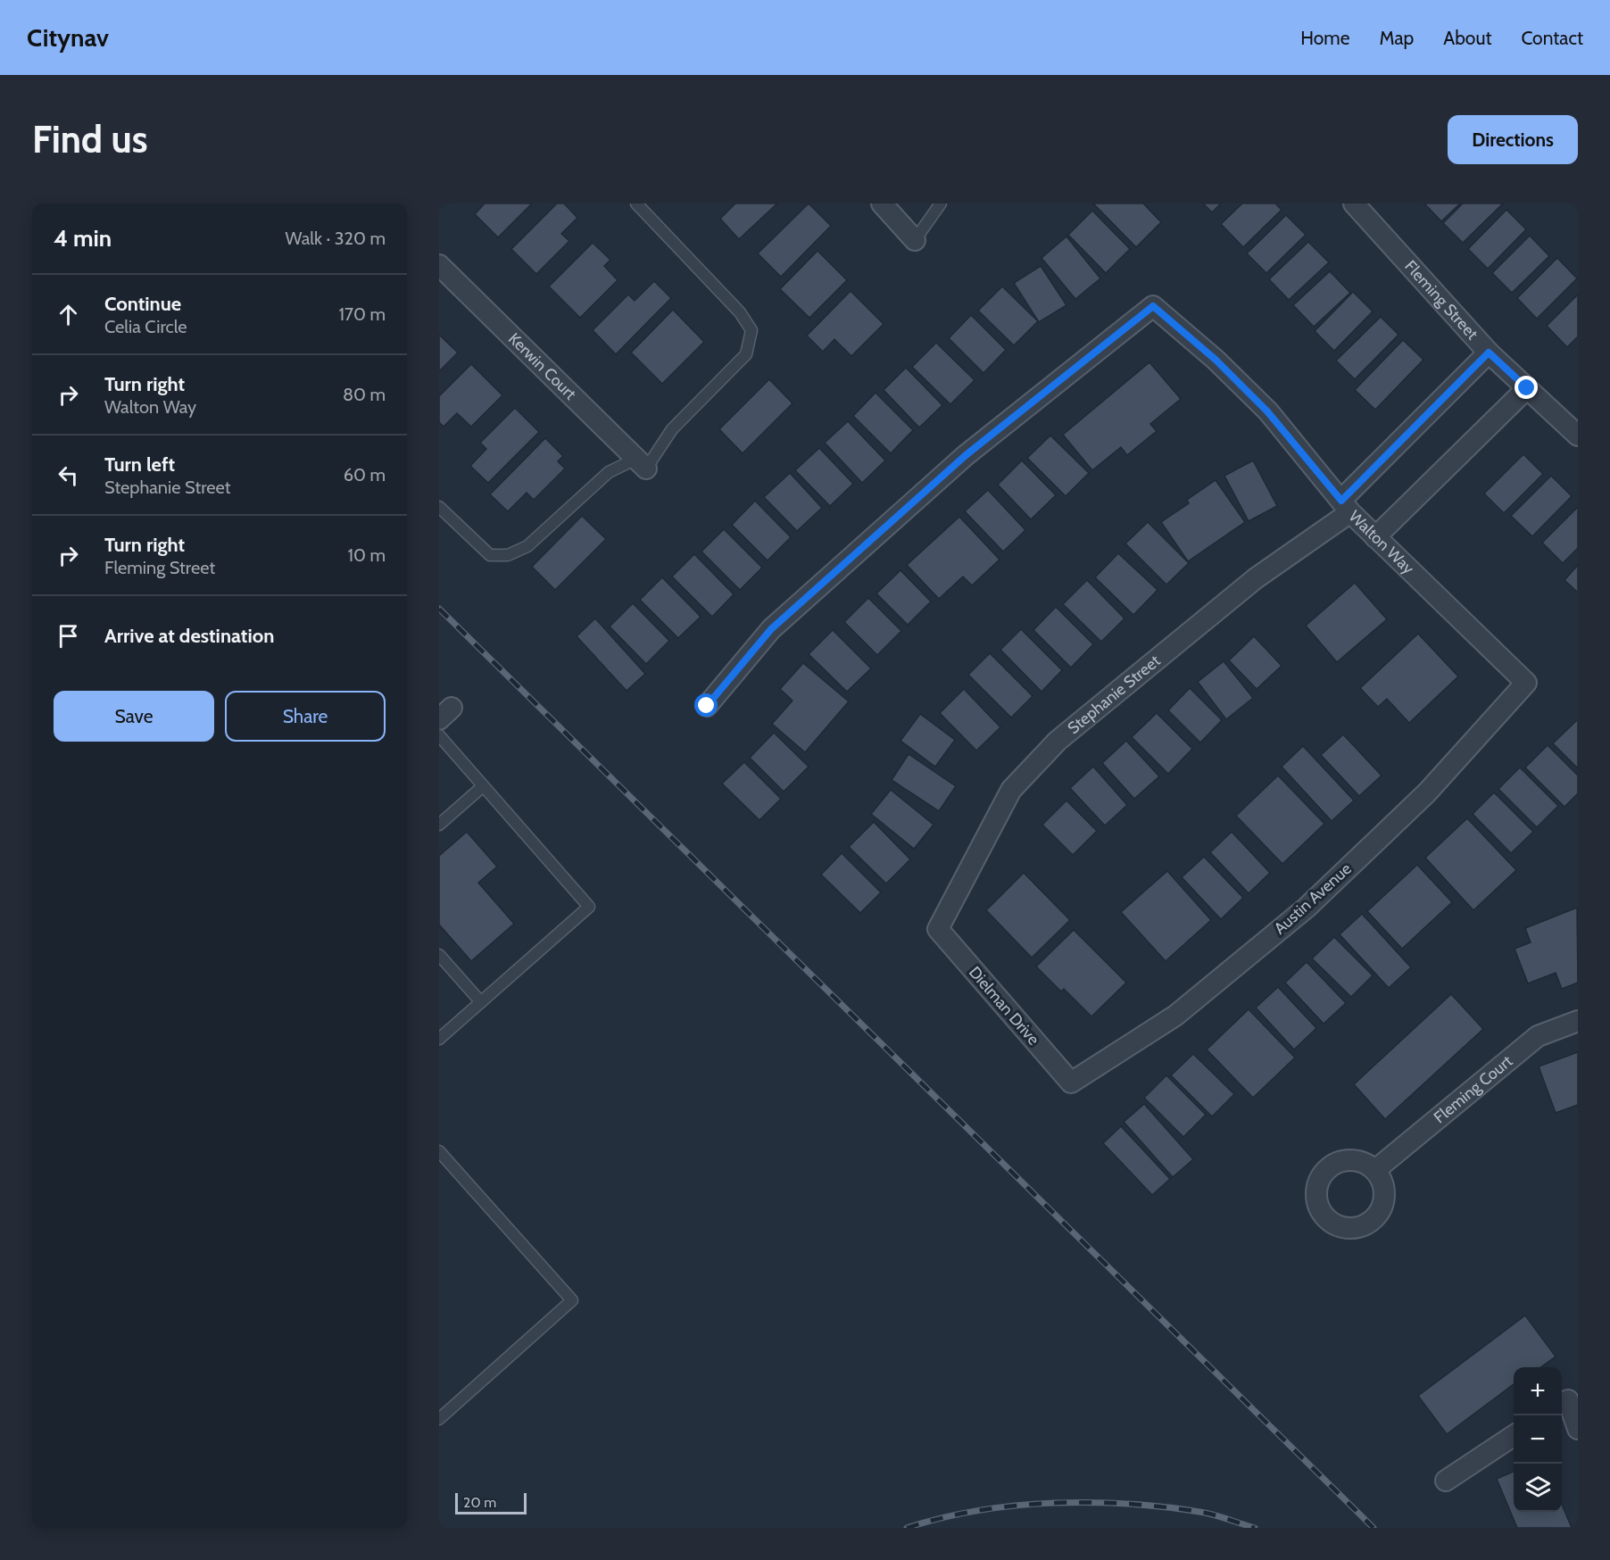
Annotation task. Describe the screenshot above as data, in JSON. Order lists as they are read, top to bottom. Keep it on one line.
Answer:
{"streets":{"street":["Fleming Street","Kerwin Court","Walton Way","Stephanie Street","Austin Avenue","Dielman Drive","Fleming Court"]},"crossings":[["Fleming Street","Stephanie Street"],["Walton Way","Stephanie Street"],["Walton Way","Austin Avenue"],["Stephanie Street","Dielman Drive"],["Austin Avenue","Dielman Drive"]],"scale_bar":"20 m","page":{"header":"Citynav","nav":["Home","Map","About","Contact"],"buttons":["Directions",["Save","Share"]],"title":"Find us","heading":["4 min","Walk · 320 m"],"list":[["Continue","Celia Circle","170 m"],["Turn right","Walton Way","80 m"],["Turn left","Stephanie Street","60 m"],["Turn right","Fleming Street","10 m"],"Arrive at destination"],"map_buttons":["+","−"],"scale":"20 m"}}
